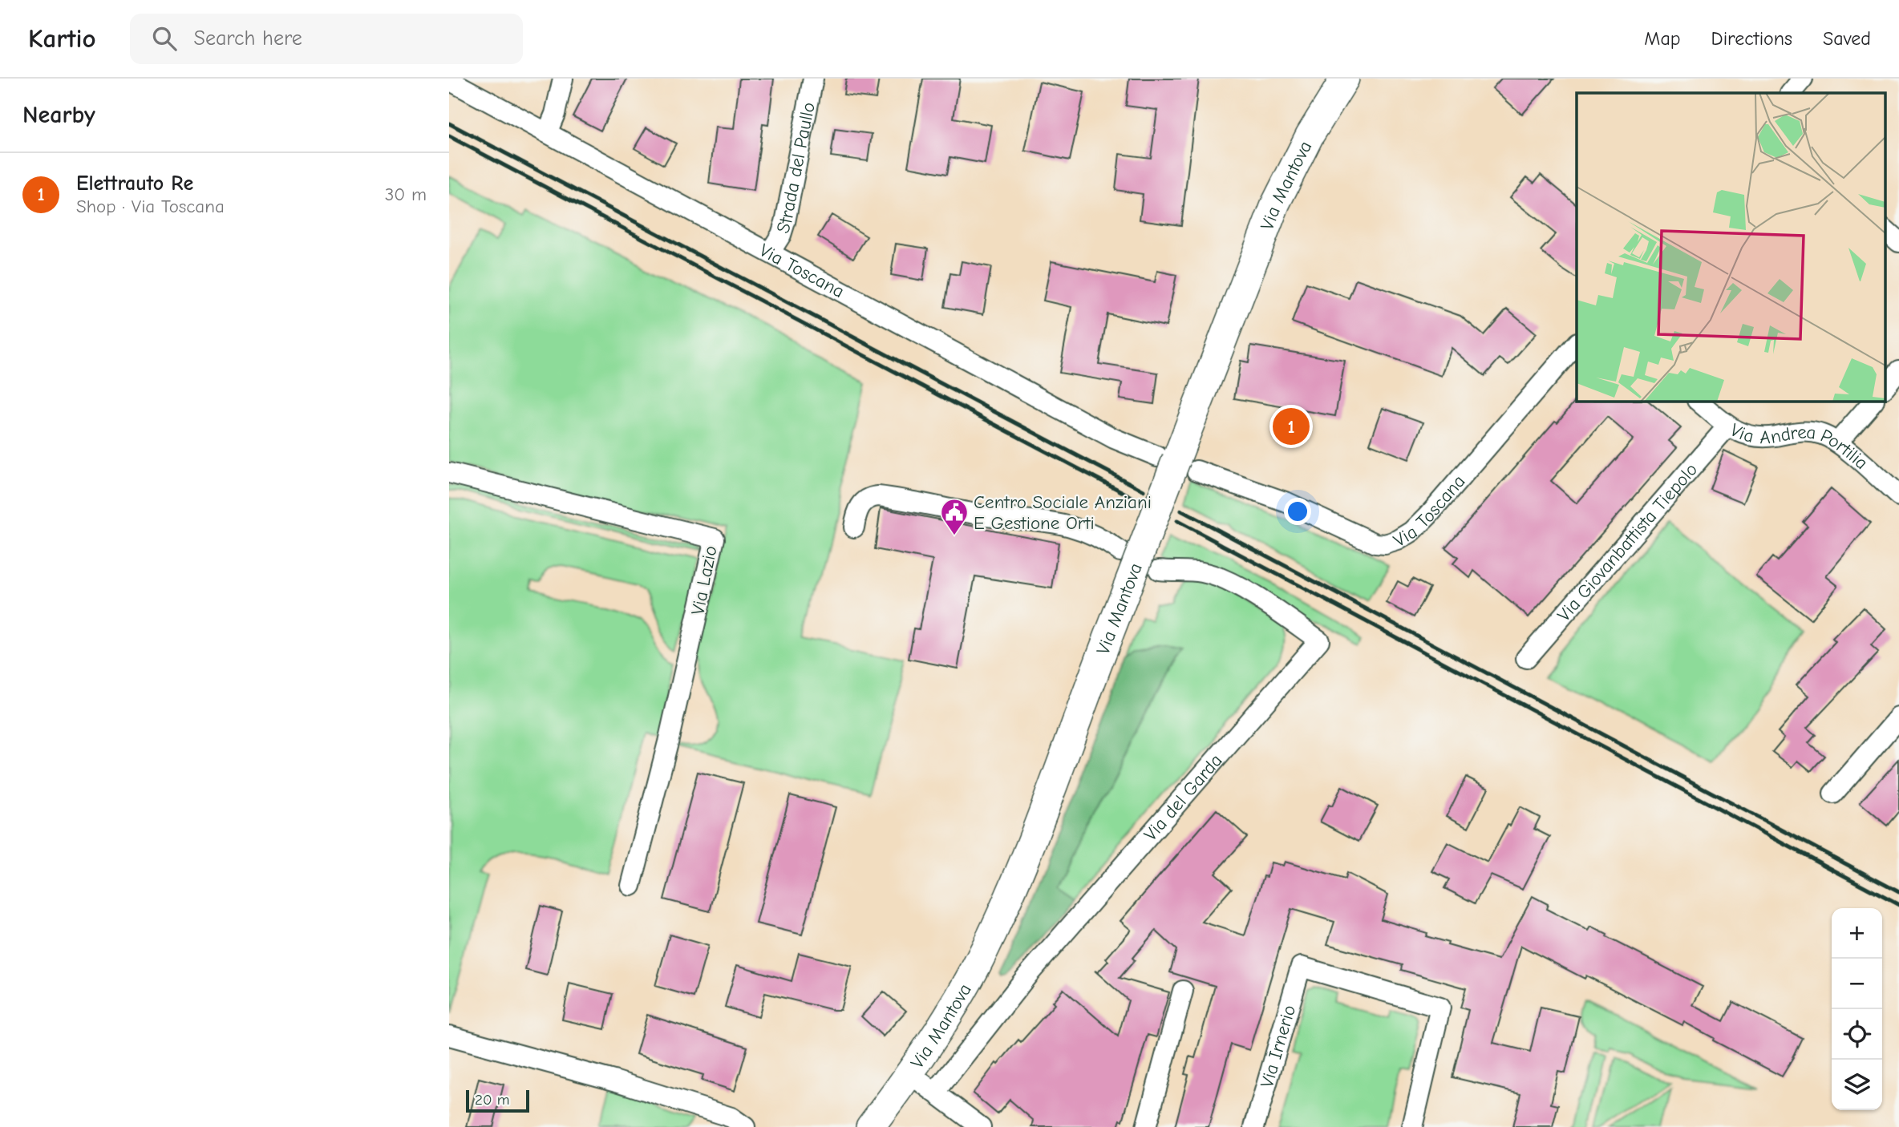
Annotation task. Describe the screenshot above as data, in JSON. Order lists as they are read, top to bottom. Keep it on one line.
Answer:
{"streets":{"main road":["Via Mantova"],"street":["Strada del Paullo","Via Toscana","Via Andrea Portilia","Via Giovanbattista Tiepolo","Via Lazio","Via del Garda","Via Irnerio"]},"crossings":[["Strada del Paullo","Via Toscana"],["Via Andrea Portilia","Via Giovanbattista Tiepolo"]],"places":{"public building":["Centro Sociale Anziani E Gestione Orti"]},"scale_bar":"20 m","page":{"header":"Kartio","search":"Search here","nav":["Map","Directions","Saved"],"heading":"Nearby","list":[{"mark":"1","name":"Elettrauto Re","note":"Shop · Via Toscana","value":"30 m"}],"pins":"1","map_buttons":["+","−"],"scale":"20 m"}}
